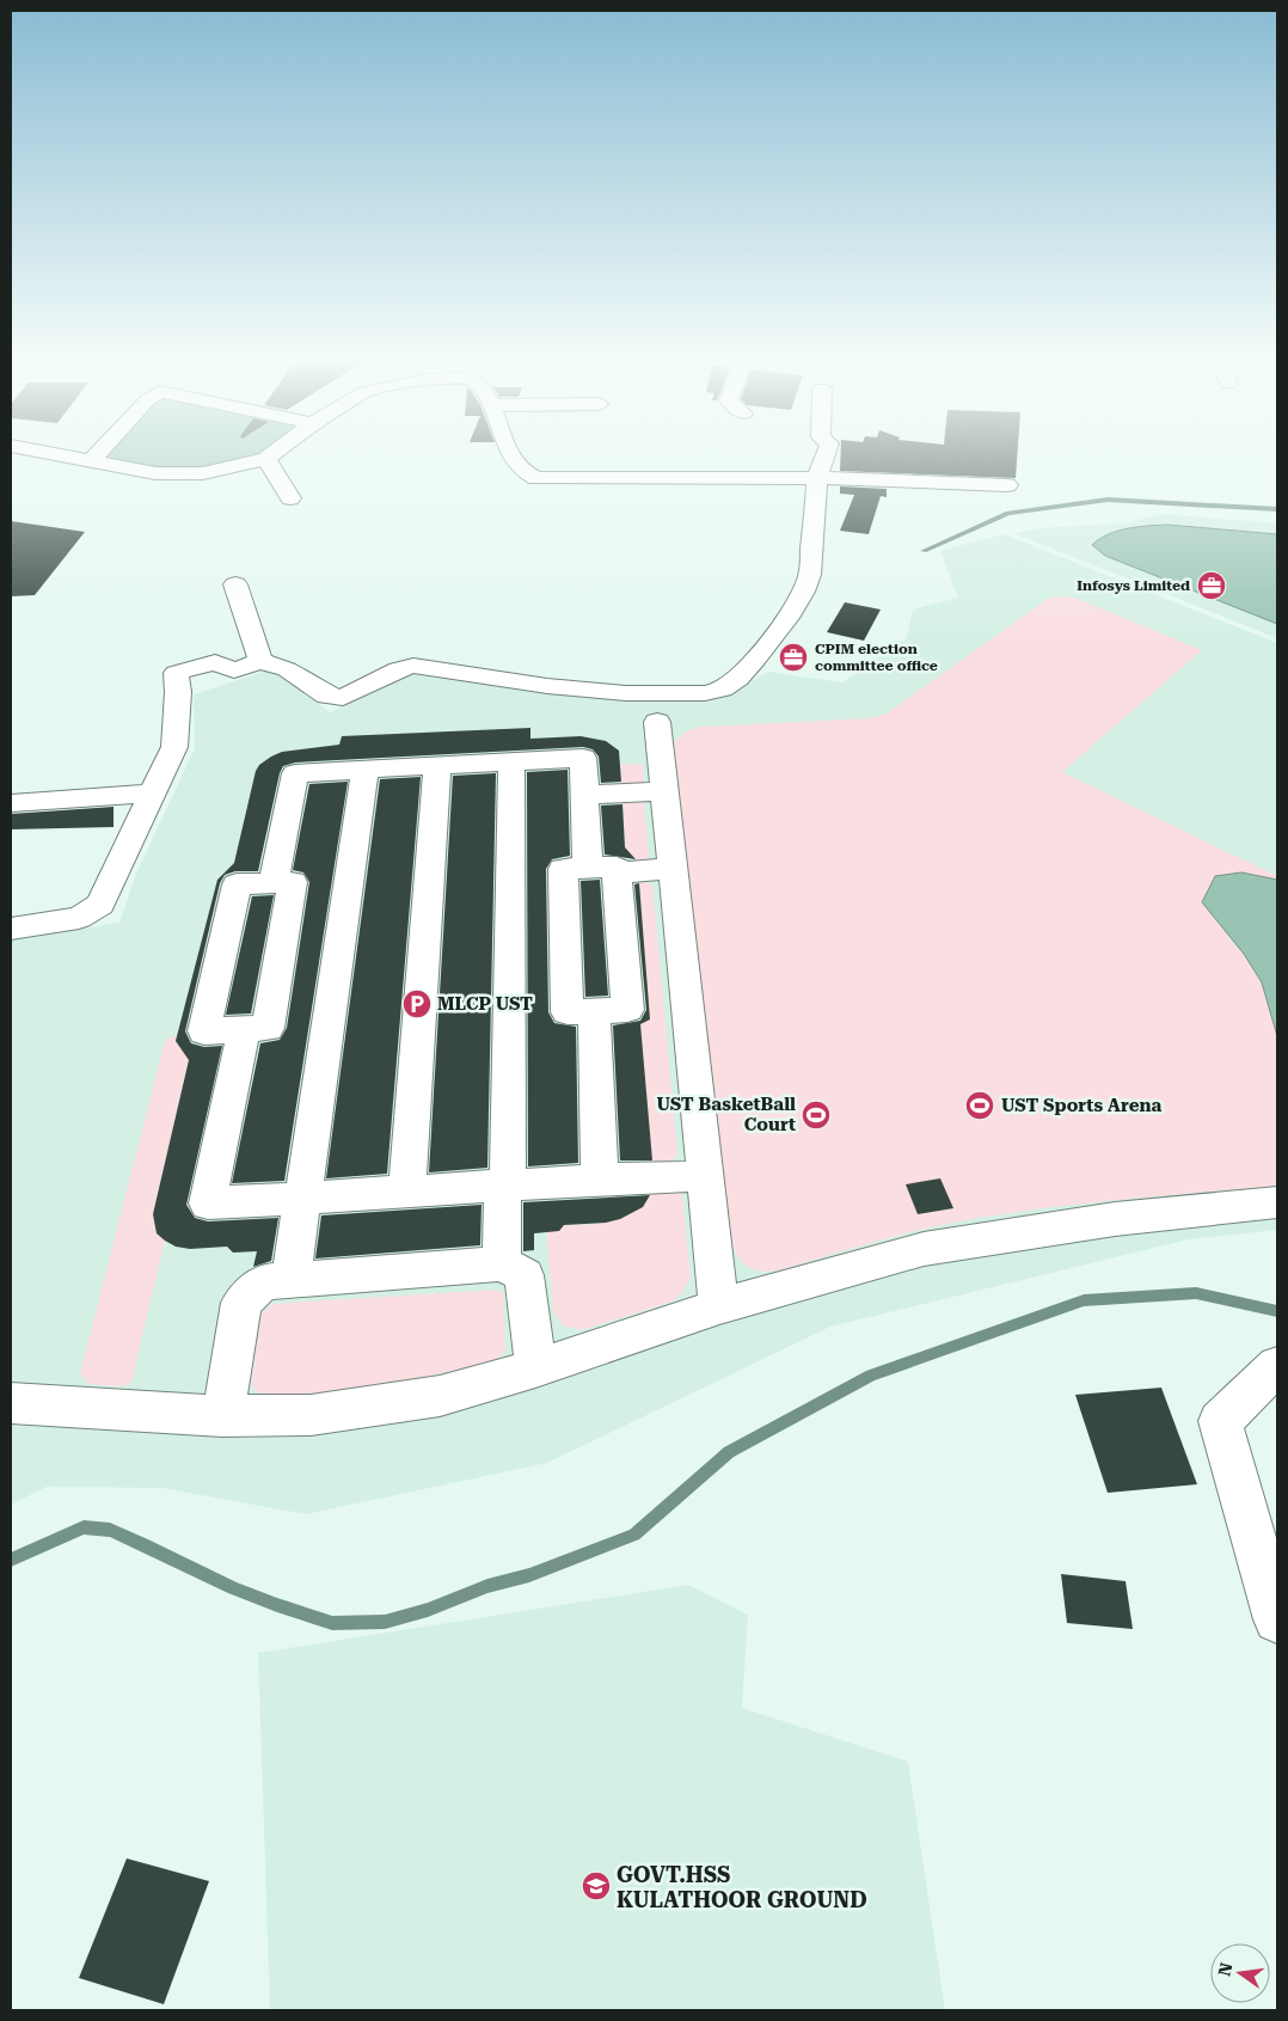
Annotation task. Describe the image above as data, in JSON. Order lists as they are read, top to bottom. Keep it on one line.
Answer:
{"places":{"office":["Infosys Limited","CPIM election committee office"],"parking":["MLCP UST"],"sports":["UST Sports Arena","UST BasketBall Court"],"school or university":["GOVT.HSS KULATHOOR GROUND"]},"north":"left"}
